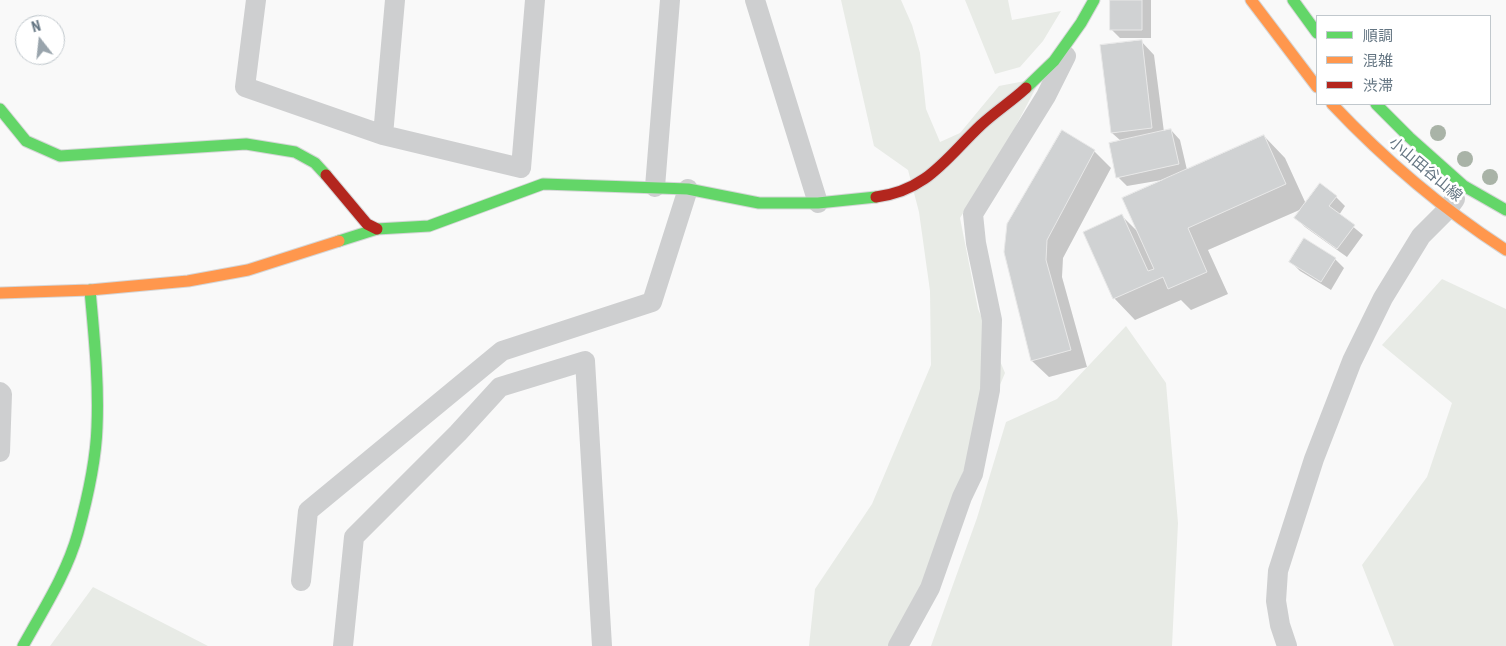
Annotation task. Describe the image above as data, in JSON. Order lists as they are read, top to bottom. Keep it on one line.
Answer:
{"streets":{"street":["小山田谷山線"]},"legend":["順調","混雑","渋滞"],"north":"top"}
